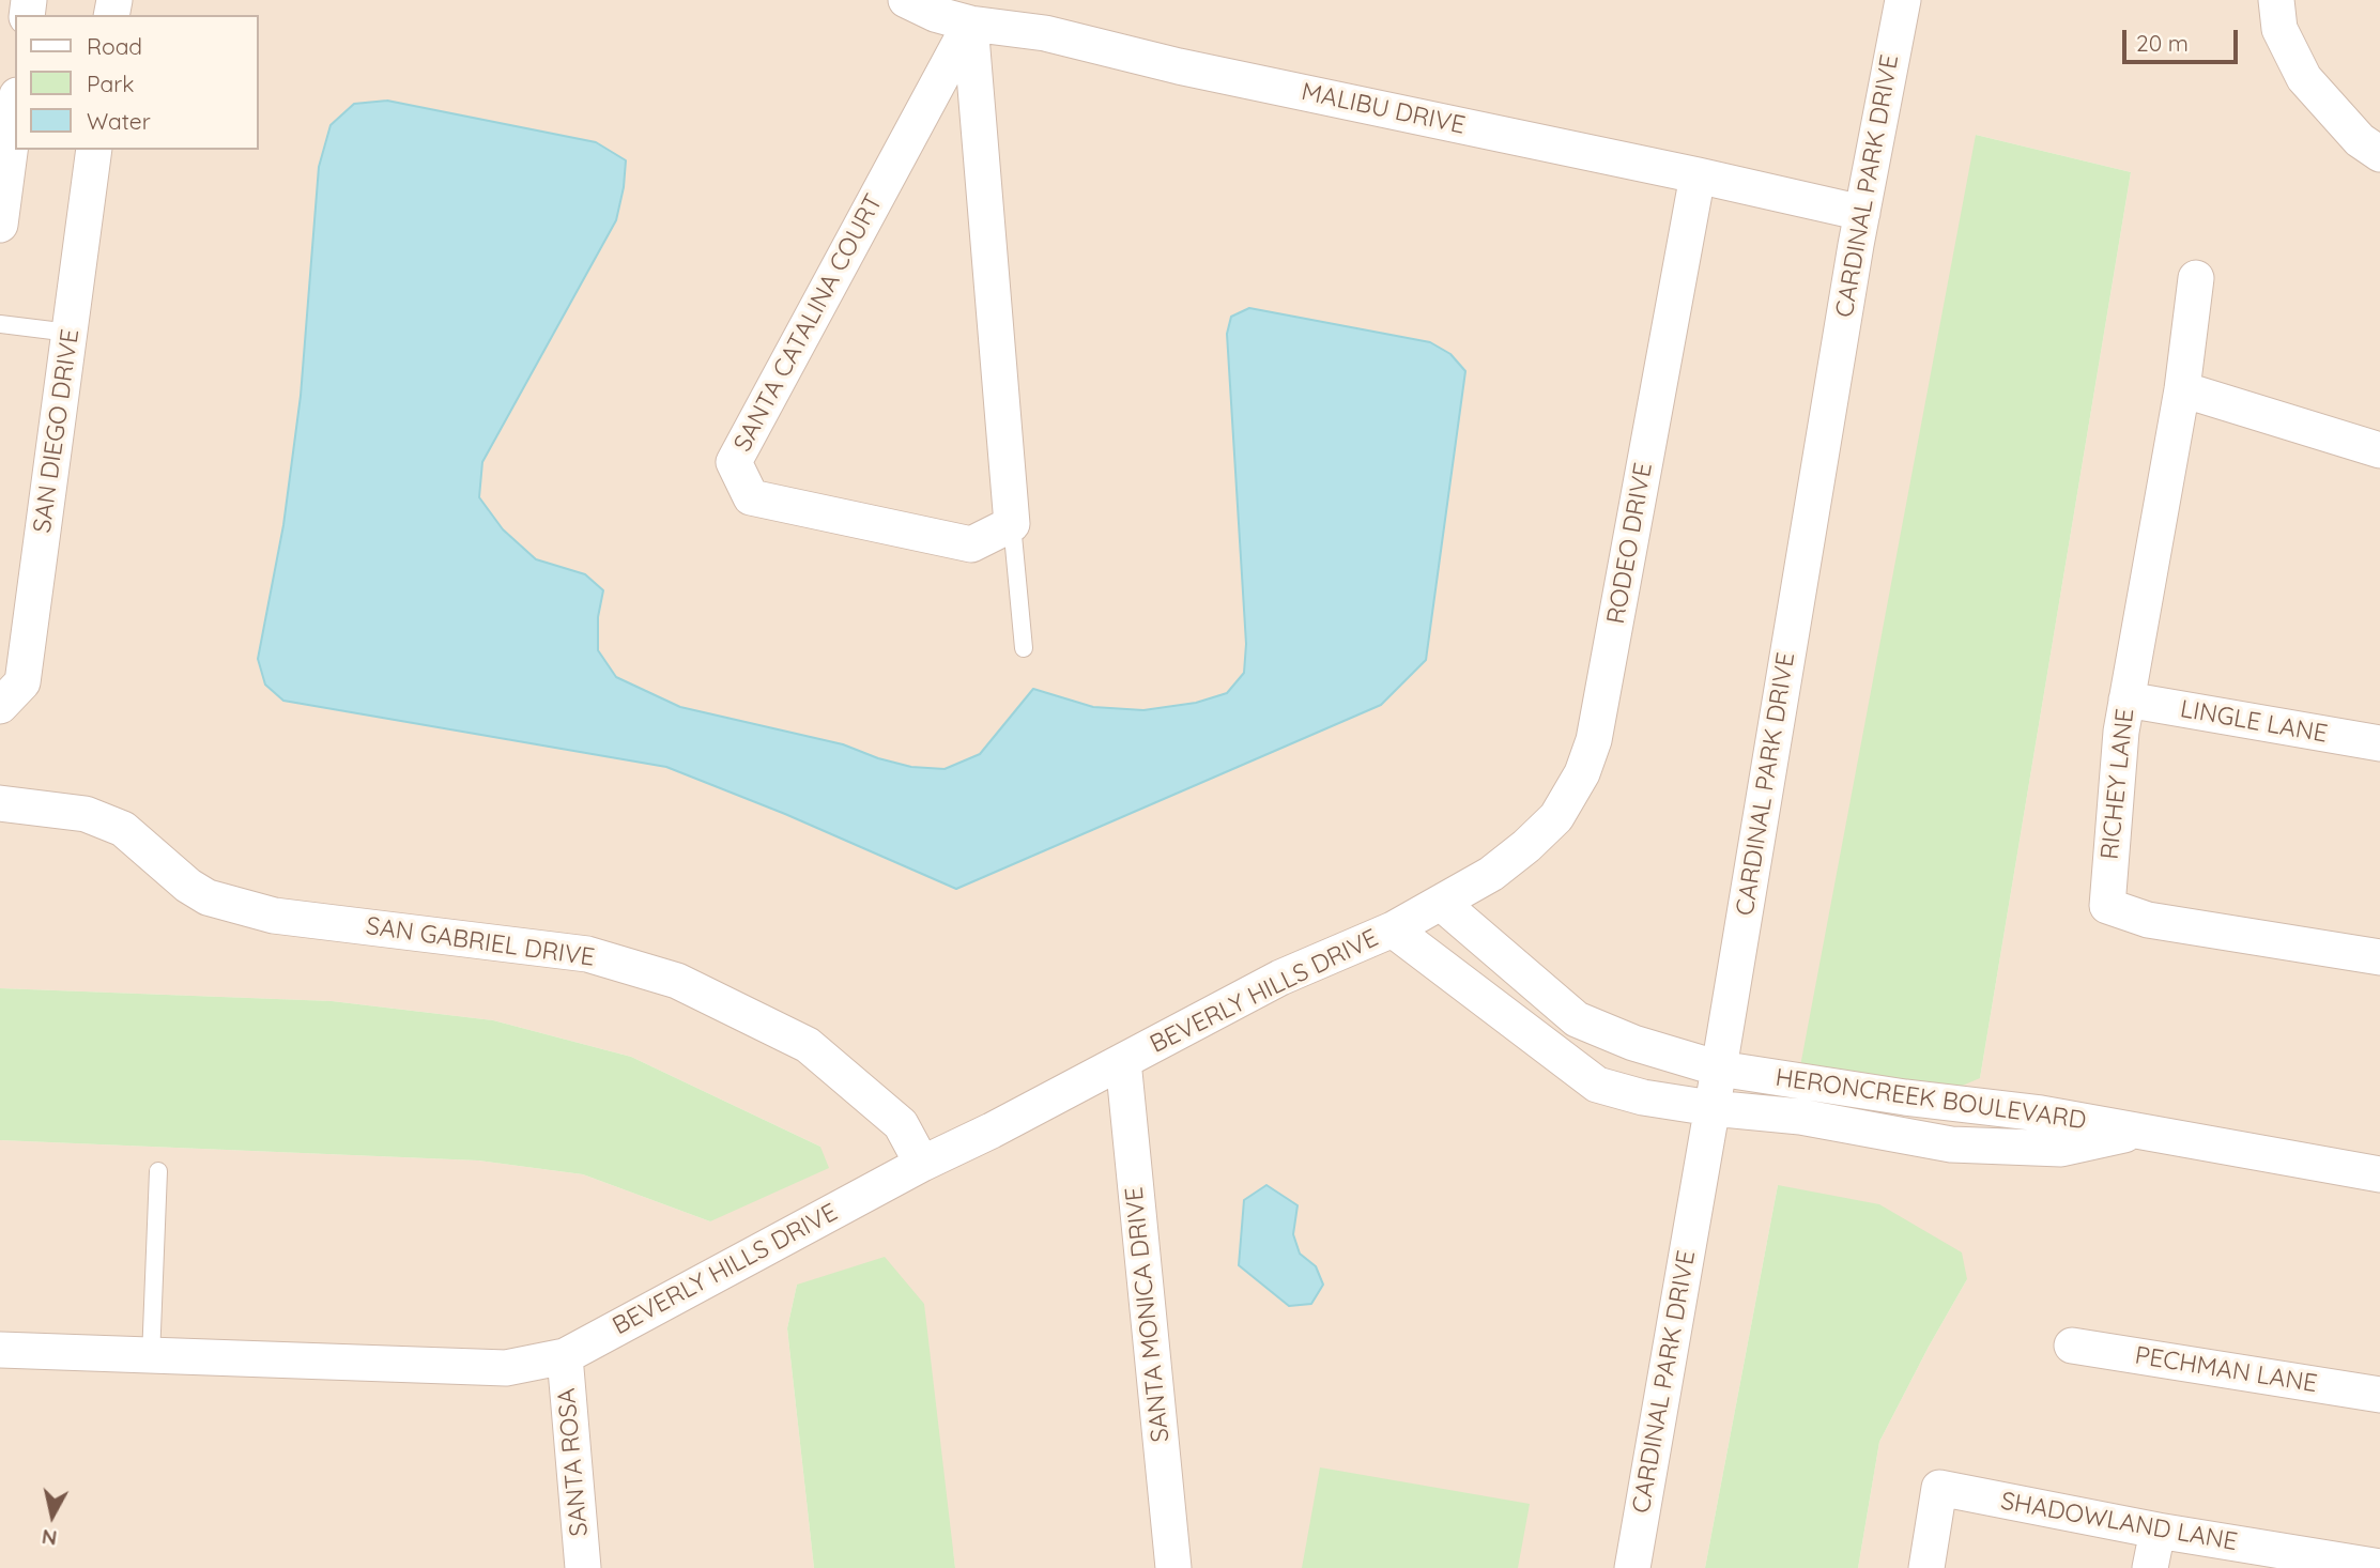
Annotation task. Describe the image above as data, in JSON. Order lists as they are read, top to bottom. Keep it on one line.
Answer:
{"streets":{"street":["MALIBU DRIVE","CARDINAL PARK DRIVE","SANTA CATALINA COURT","SAN DIEGO DRIVE","RODEO DRIVE","LINGLE LANE","RICHEY LANE","SAN GABRIEL DRIVE","BEVERLY HILLS DRIVE","HERONCREEK BOULEVARD","SANTA MONICA DRIVE","PECHMAN LANE","SANTA ROSA","SHADOWLAND LANE"]},"crossings":[["MALIBU DRIVE","CARDINAL PARK DRIVE"],["MALIBU DRIVE","SANTA CATALINA COURT"],["MALIBU DRIVE","RODEO DRIVE"],["CARDINAL PARK DRIVE","BEVERLY HILLS DRIVE"],["CARDINAL PARK DRIVE","HERONCREEK BOULEVARD"],["RODEO DRIVE","BEVERLY HILLS DRIVE"],["LINGLE LANE","RICHEY LANE"],["SAN GABRIEL DRIVE","BEVERLY HILLS DRIVE"],["BEVERLY HILLS DRIVE","HERONCREEK BOULEVARD"],["BEVERLY HILLS DRIVE","SANTA MONICA DRIVE"],["BEVERLY HILLS DRIVE","SANTA ROSA"]],"legend":["Road","Park","Water"],"scale_bar":"20 m","north":"bottom"}
